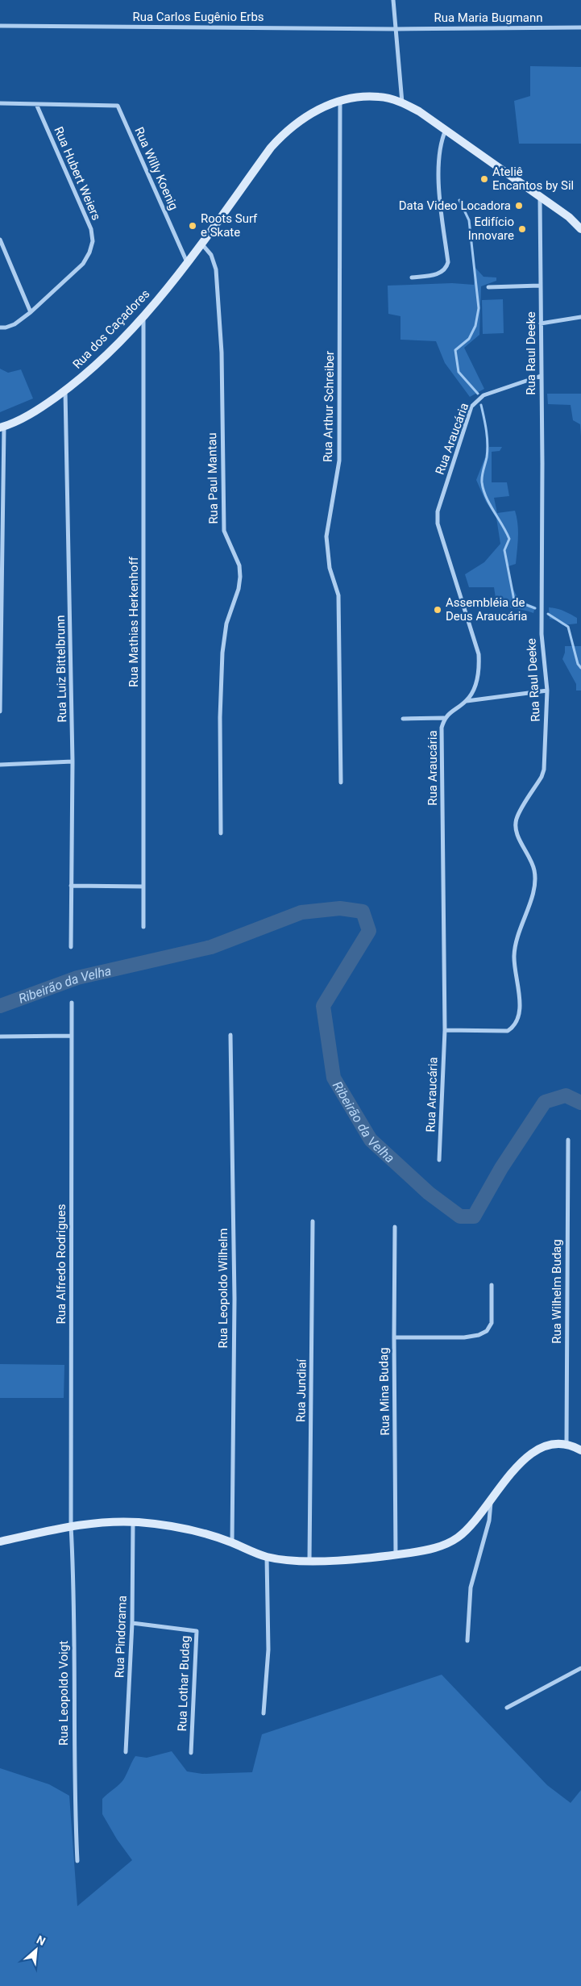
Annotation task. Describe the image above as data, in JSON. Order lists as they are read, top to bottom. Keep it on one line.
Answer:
{"streets":{"main road":["Rua dos Caçadores"],"street":["Rua Carlos Eugênio Erbs","Rua Maria Bugmann","Rua Willy Koenig","Rua Hubert Weiers","Rua Raul Deeke","Rua Arthur Schreiber","Rua Araucária","Rua Paul Mantau","Rua Mathias Herkenhoff","Rua Luiz Bittelbrunn","Rua Alfredo Rodrigues","Rua Leopoldo Wilhelm","Rua Wilhelm Budag","Rua Jundiaí","Rua Mina Budag","Rua Pindorama","Rua Lothar Budag","Rua Leopoldo Voigt"]},"crossings":[["Rua Carlos Eugênio Erbs","Rua Maria Bugmann"],["Rua Willy Koenig","Rua Hubert Weiers"],["Rua Willy Koenig","Rua dos Caçadores"],["Rua dos Caçadores","Rua Raul Deeke"],["Rua dos Caçadores","Rua Arthur Schreiber"],["Rua dos Caçadores","Rua Paul Mantau"],["Rua dos Caçadores","Rua Mathias Herkenhoff"],["Rua dos Caçadores","Rua Luiz Bittelbrunn"],["Rua Raul Deeke","Rua Araucária"],["Rua Alfredo Rodrigues","Rua Leopoldo Voigt"],["Rua Pindorama","Rua Lothar Budag"]],"water":["Ribeirão da Velha"],"places":["Ateliê Encantos by Sil","Data Video Locadora","Roots Surf e Skate","Edifício Innovare","Assembléia de Deus Araucária"],"north":"top right"}
